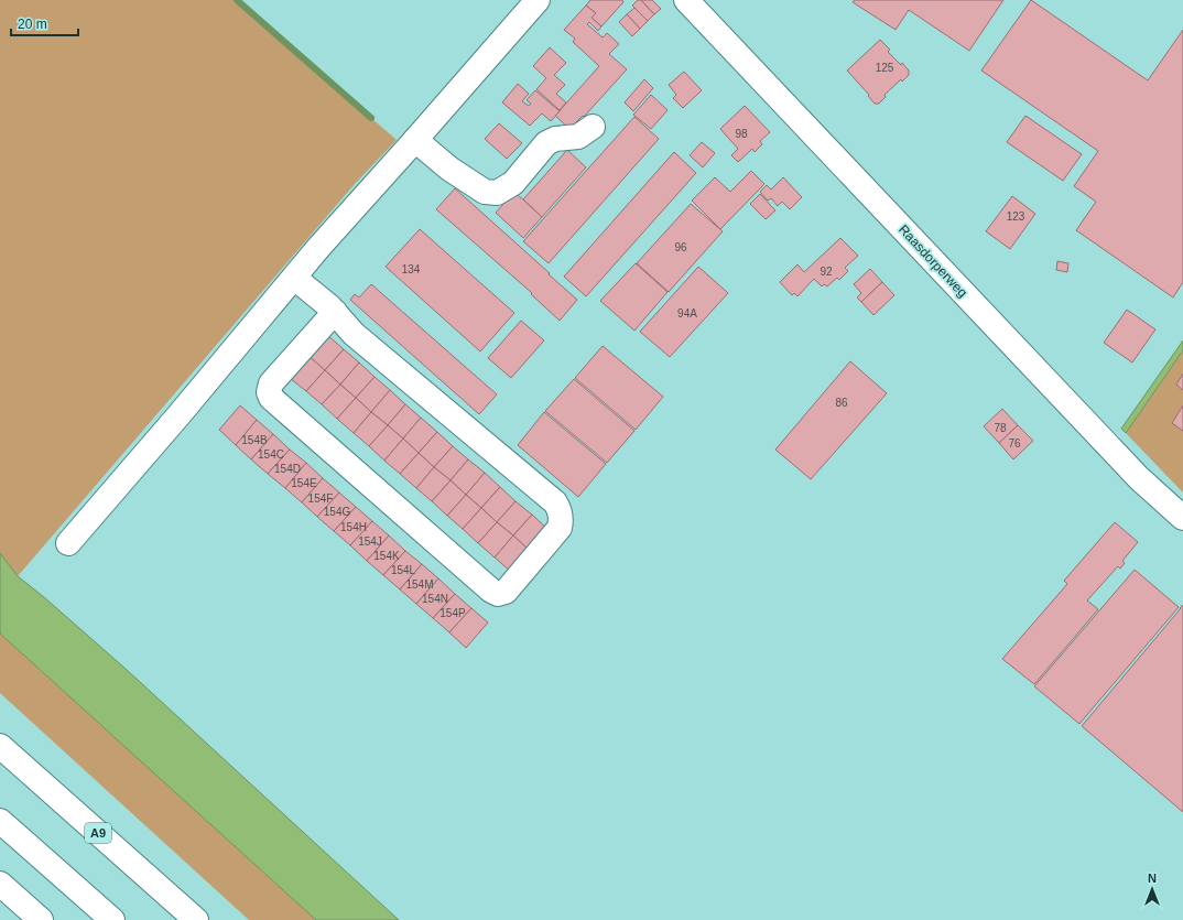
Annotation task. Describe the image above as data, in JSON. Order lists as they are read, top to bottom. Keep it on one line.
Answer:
{"streets":{"main road":["Raasdorperweg","A9"]},"house_numbers":["125","98","123","96","134","92","94A","86","78","154B","76","154C","154D","154E","154F","154G","154H","154J","154K","154L","154M","154N","154P"],"scale_bar":"20 m","north":"top"}
